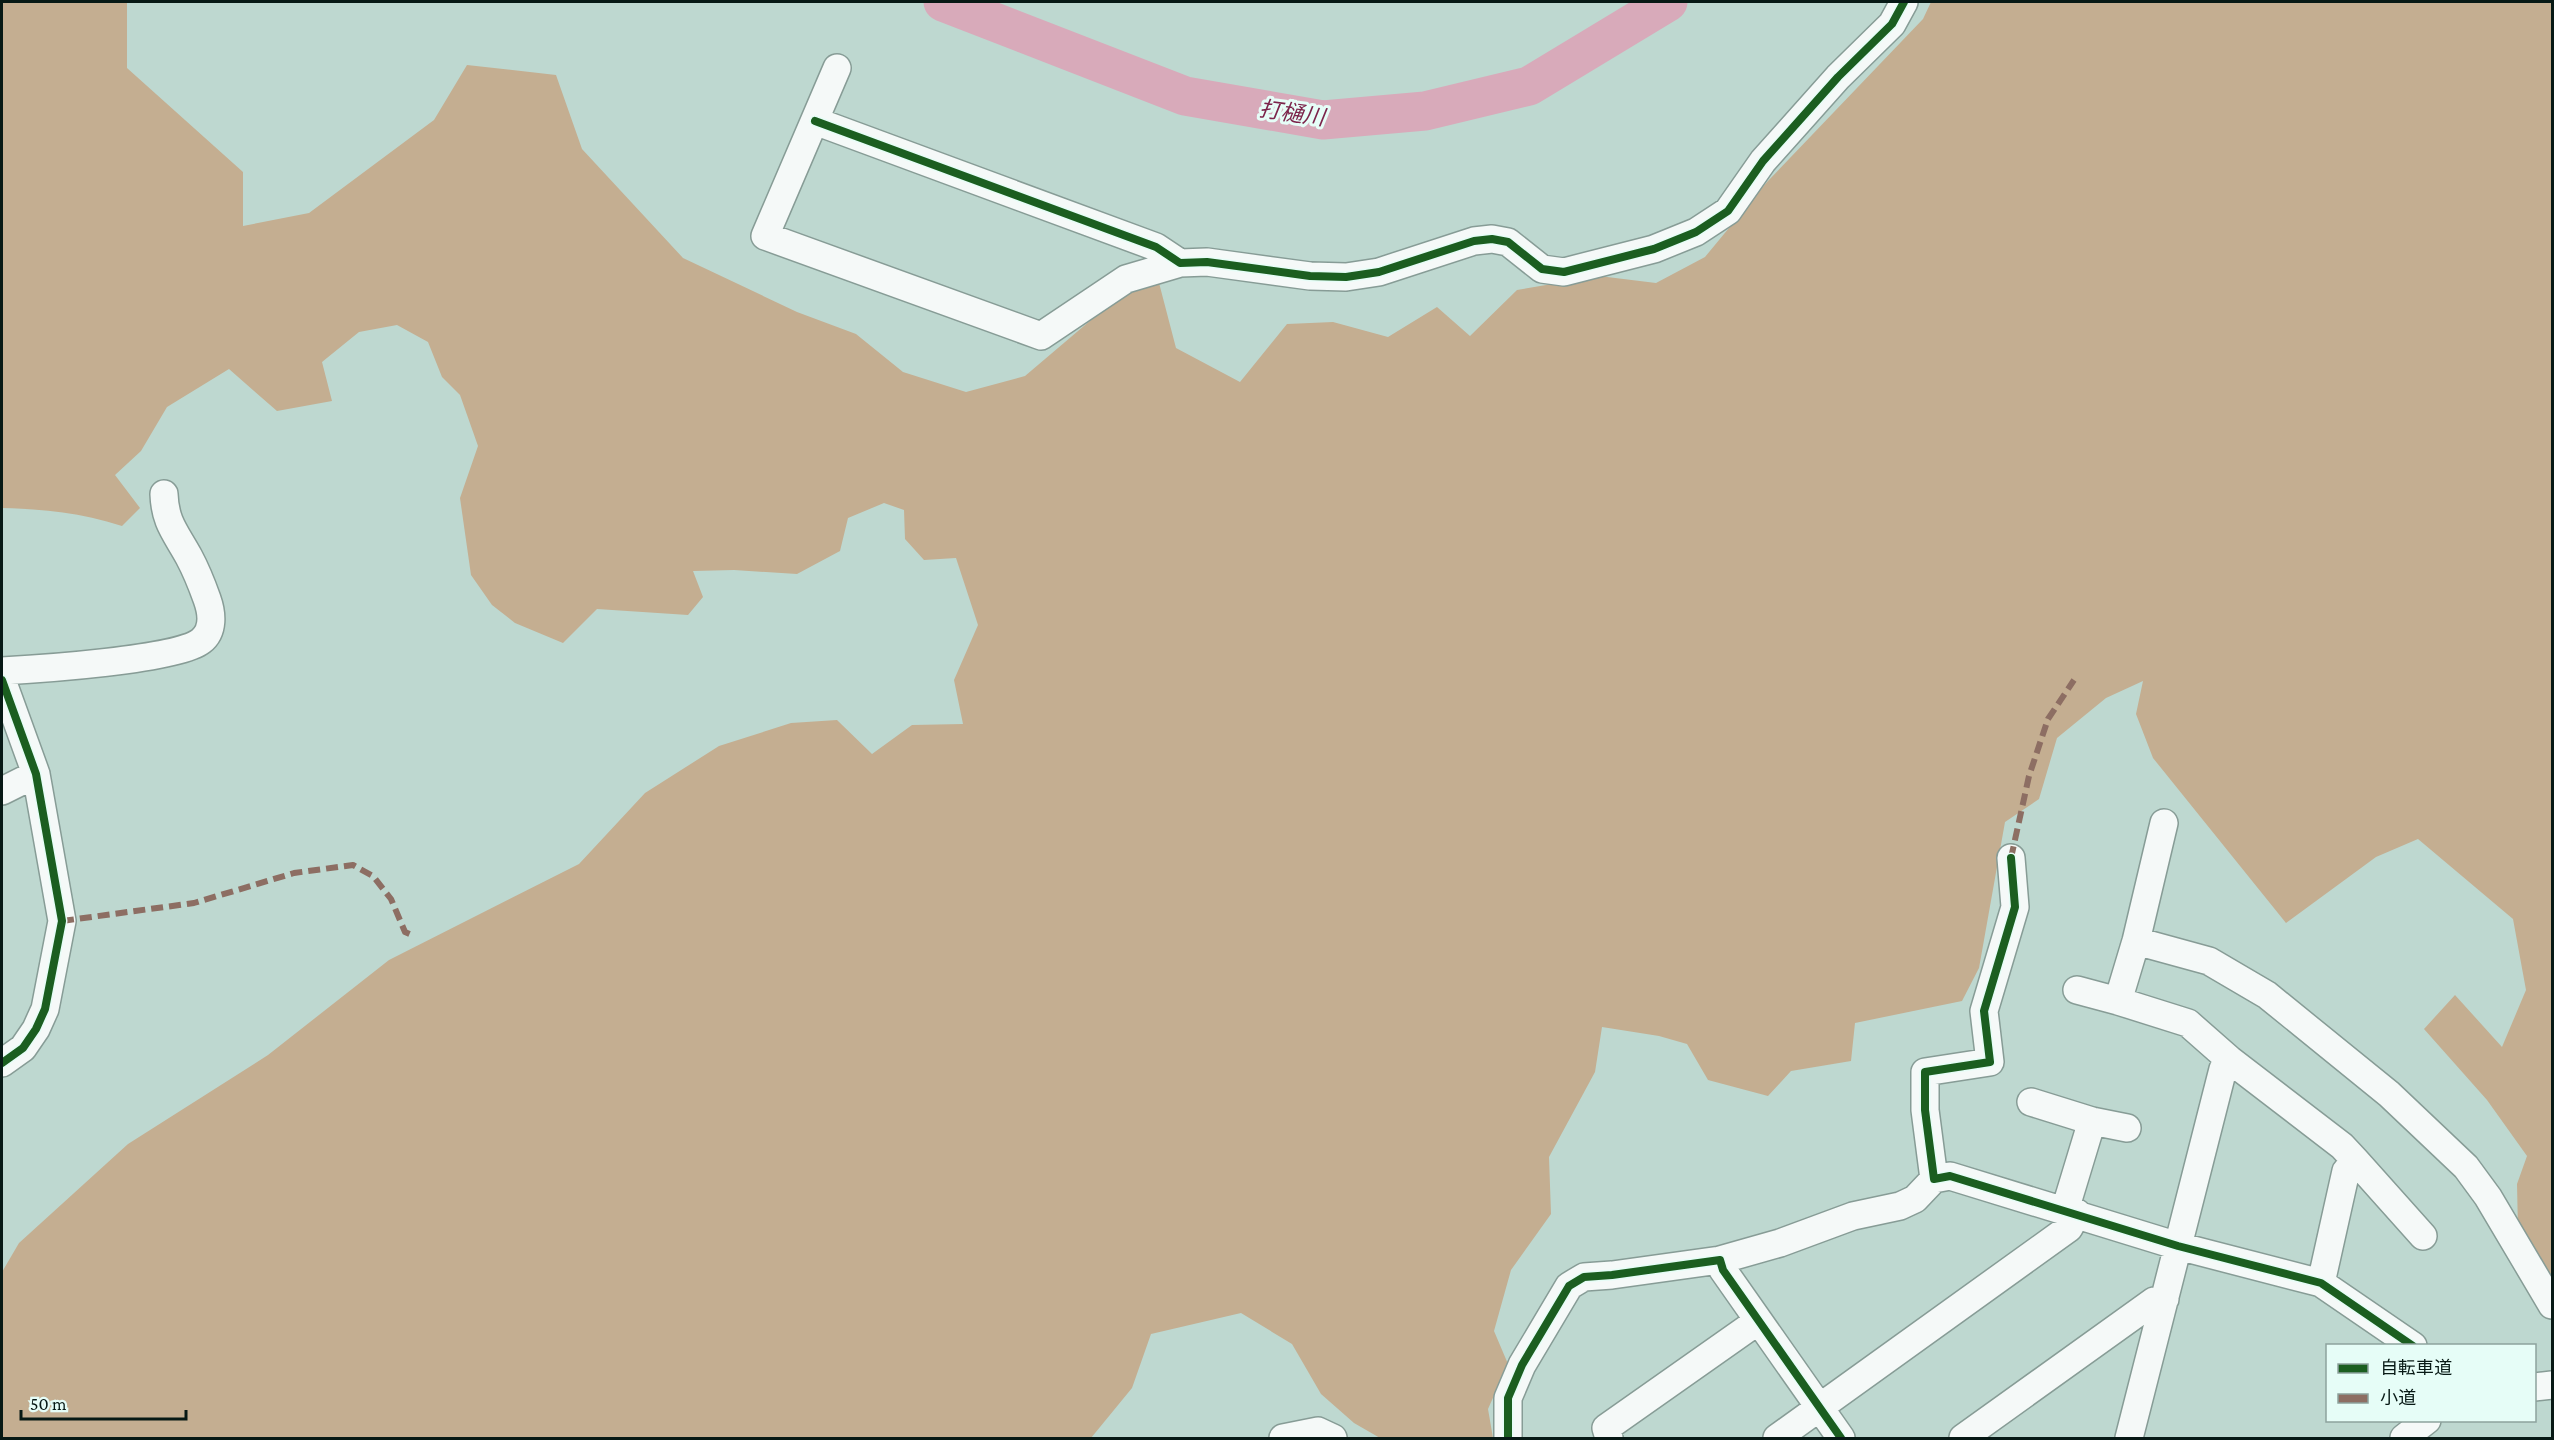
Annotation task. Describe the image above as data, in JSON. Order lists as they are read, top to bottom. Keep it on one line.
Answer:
{"water":["打樋川"],"legend":["自転車道","小道"],"scale_bar":"50 m"}
